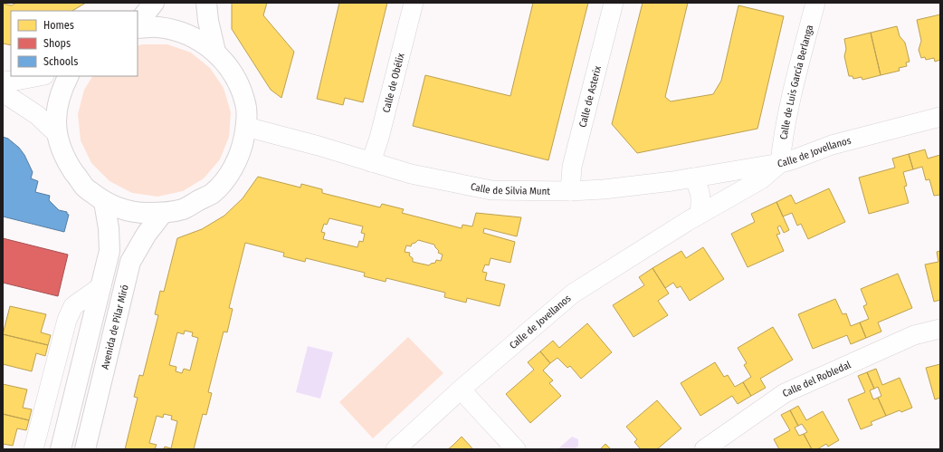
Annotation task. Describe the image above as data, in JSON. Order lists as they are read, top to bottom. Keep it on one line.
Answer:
{"streets":{"street":["Calle de Obélix","Calle de Luis García Berlanga","Calle de Asterix","Calle de Jovellanos","Calle de Silvia Munt","Avenida de Pilar Miró","Calle del Robledal"]},"crossings":[["Calle de Obélix","Calle de Silvia Munt"],["Calle de Luis García Berlanga","Calle de Jovellanos"],["Calle de Luis García Berlanga","Calle de Silvia Munt"],["Calle de Asterix","Calle de Silvia Munt"],["Calle de Jovellanos","Calle de Silvia Munt"]],"legend":["Homes","Shops","Schools"]}
